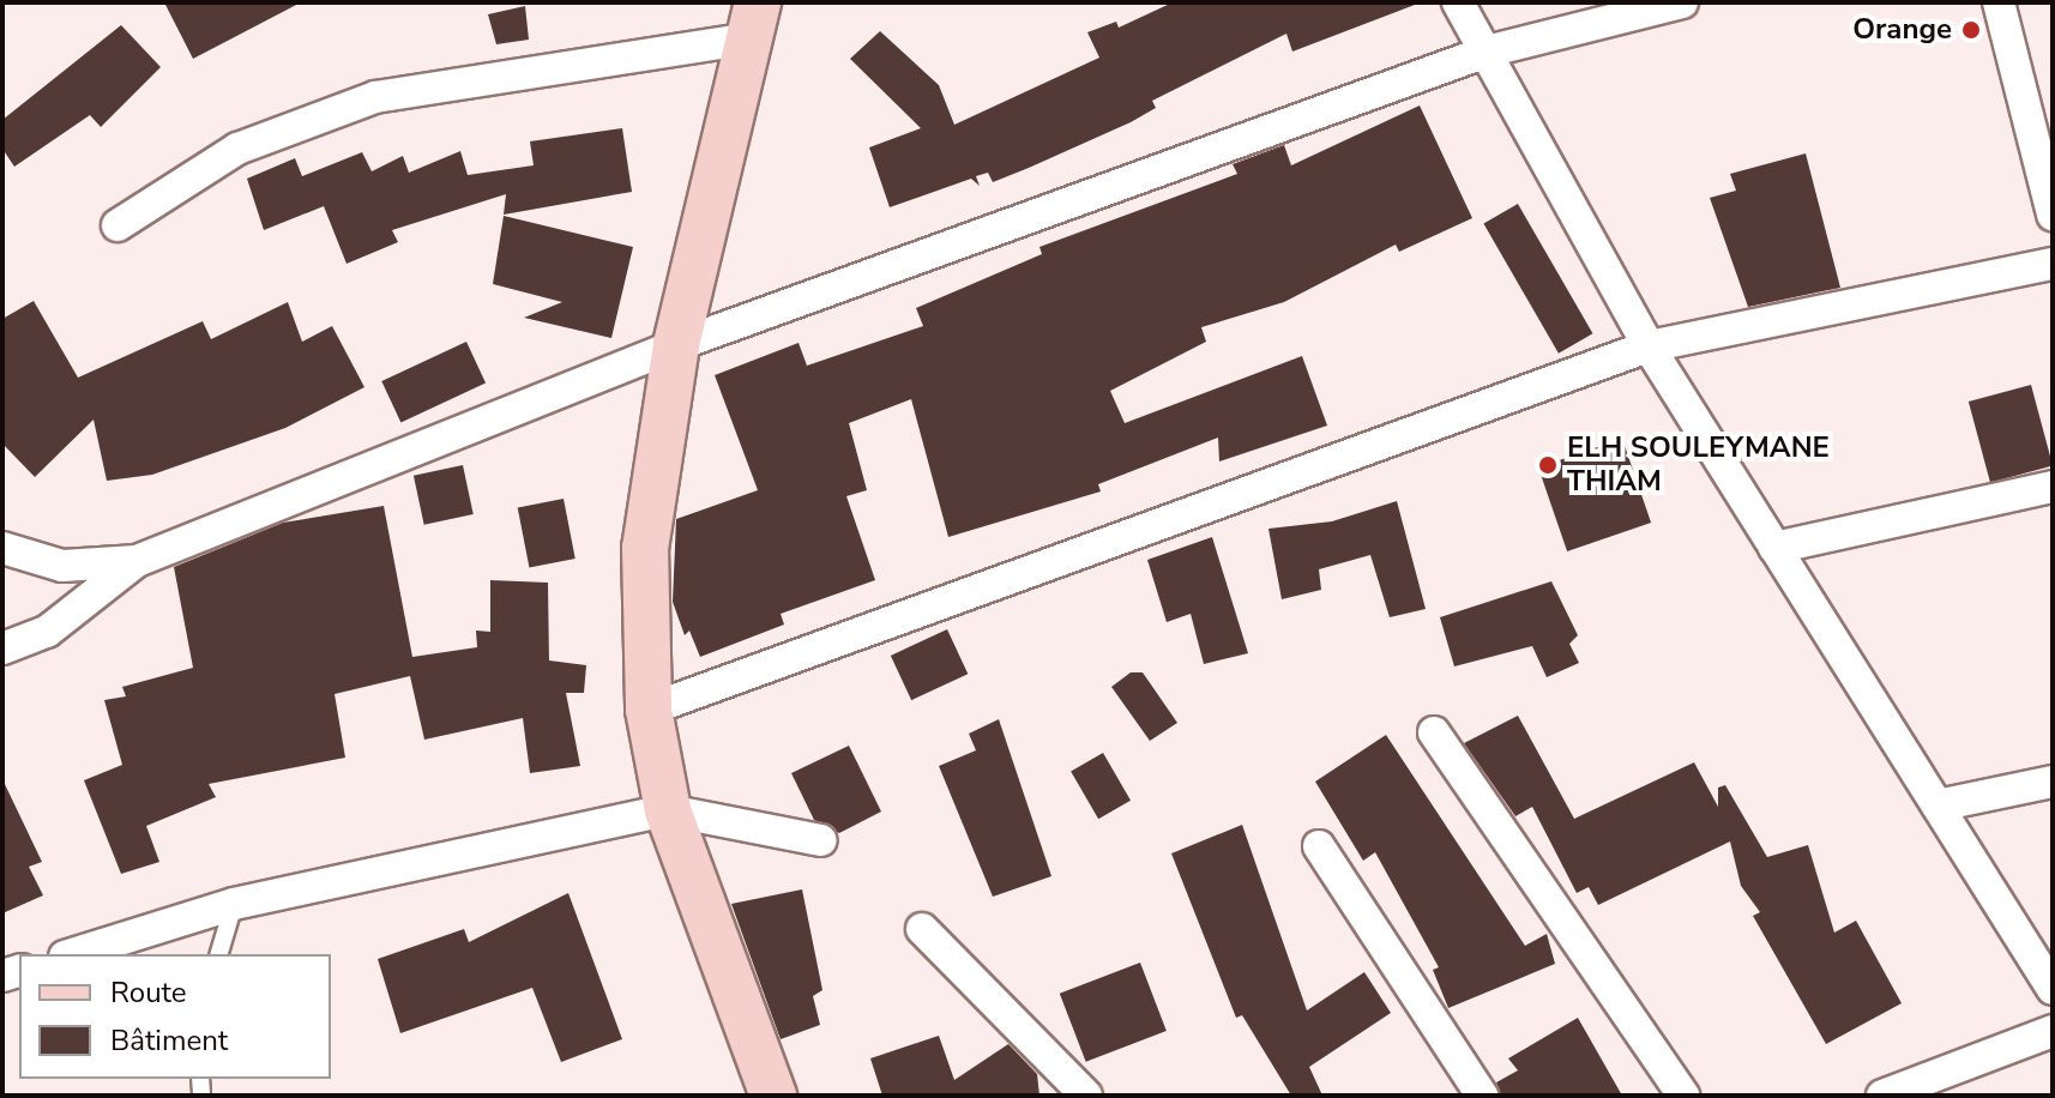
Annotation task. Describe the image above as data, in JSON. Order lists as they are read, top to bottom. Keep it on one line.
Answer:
{"places":["Orange","ELH SOULEYMANE THIAM"],"legend":["Route","Bâtiment"]}
